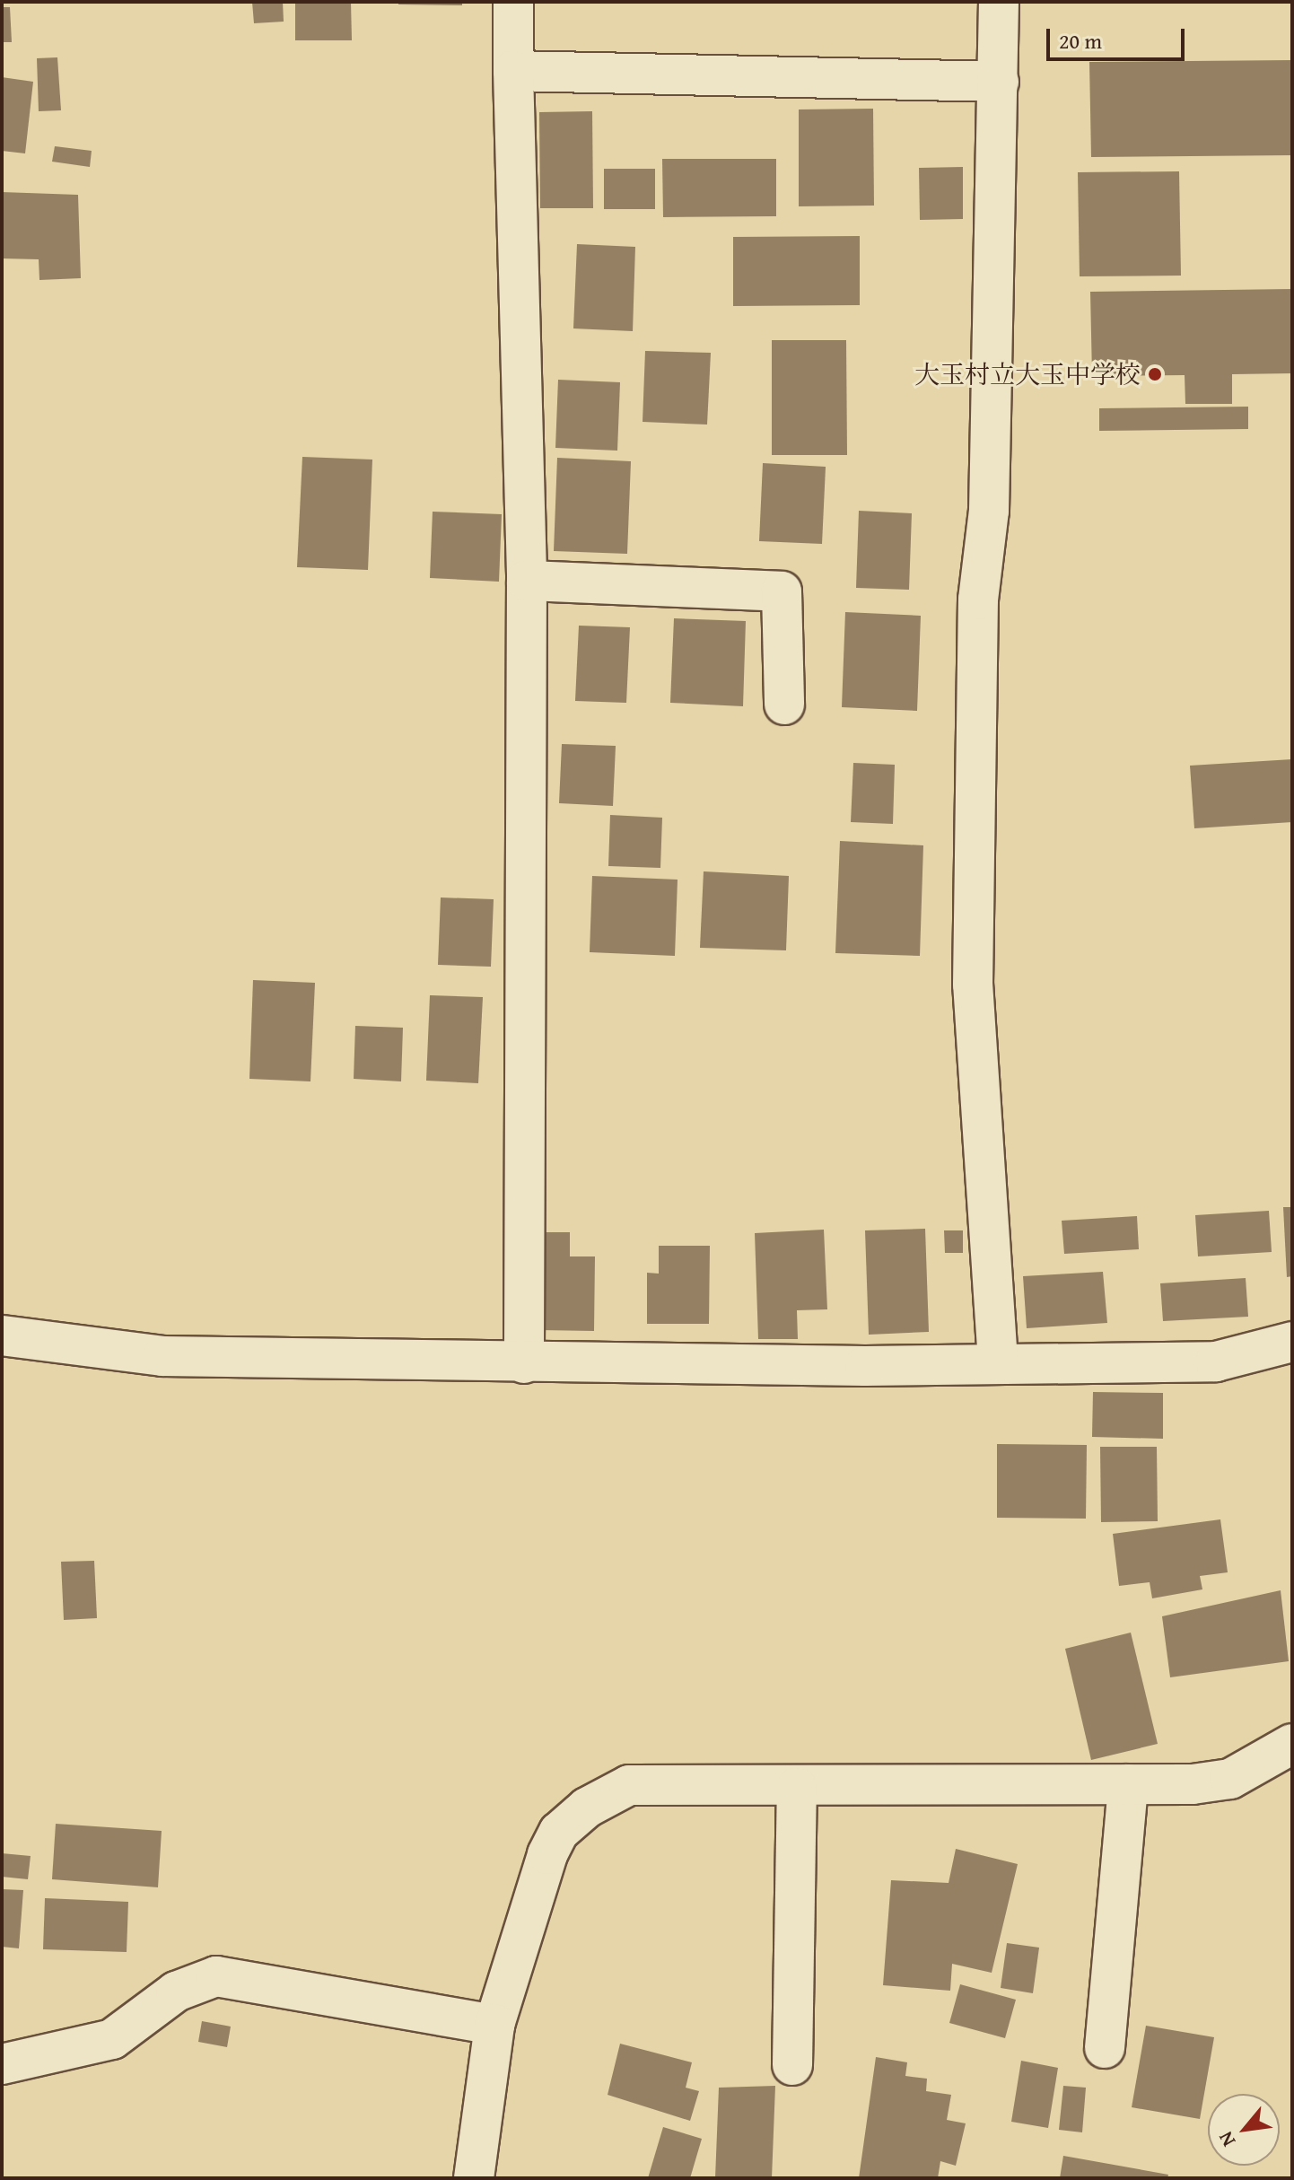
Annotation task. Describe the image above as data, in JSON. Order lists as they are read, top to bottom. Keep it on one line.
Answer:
{"places":["大玉村立大玉中学校"],"scale_bar":"20 m","north":"bottom left"}
